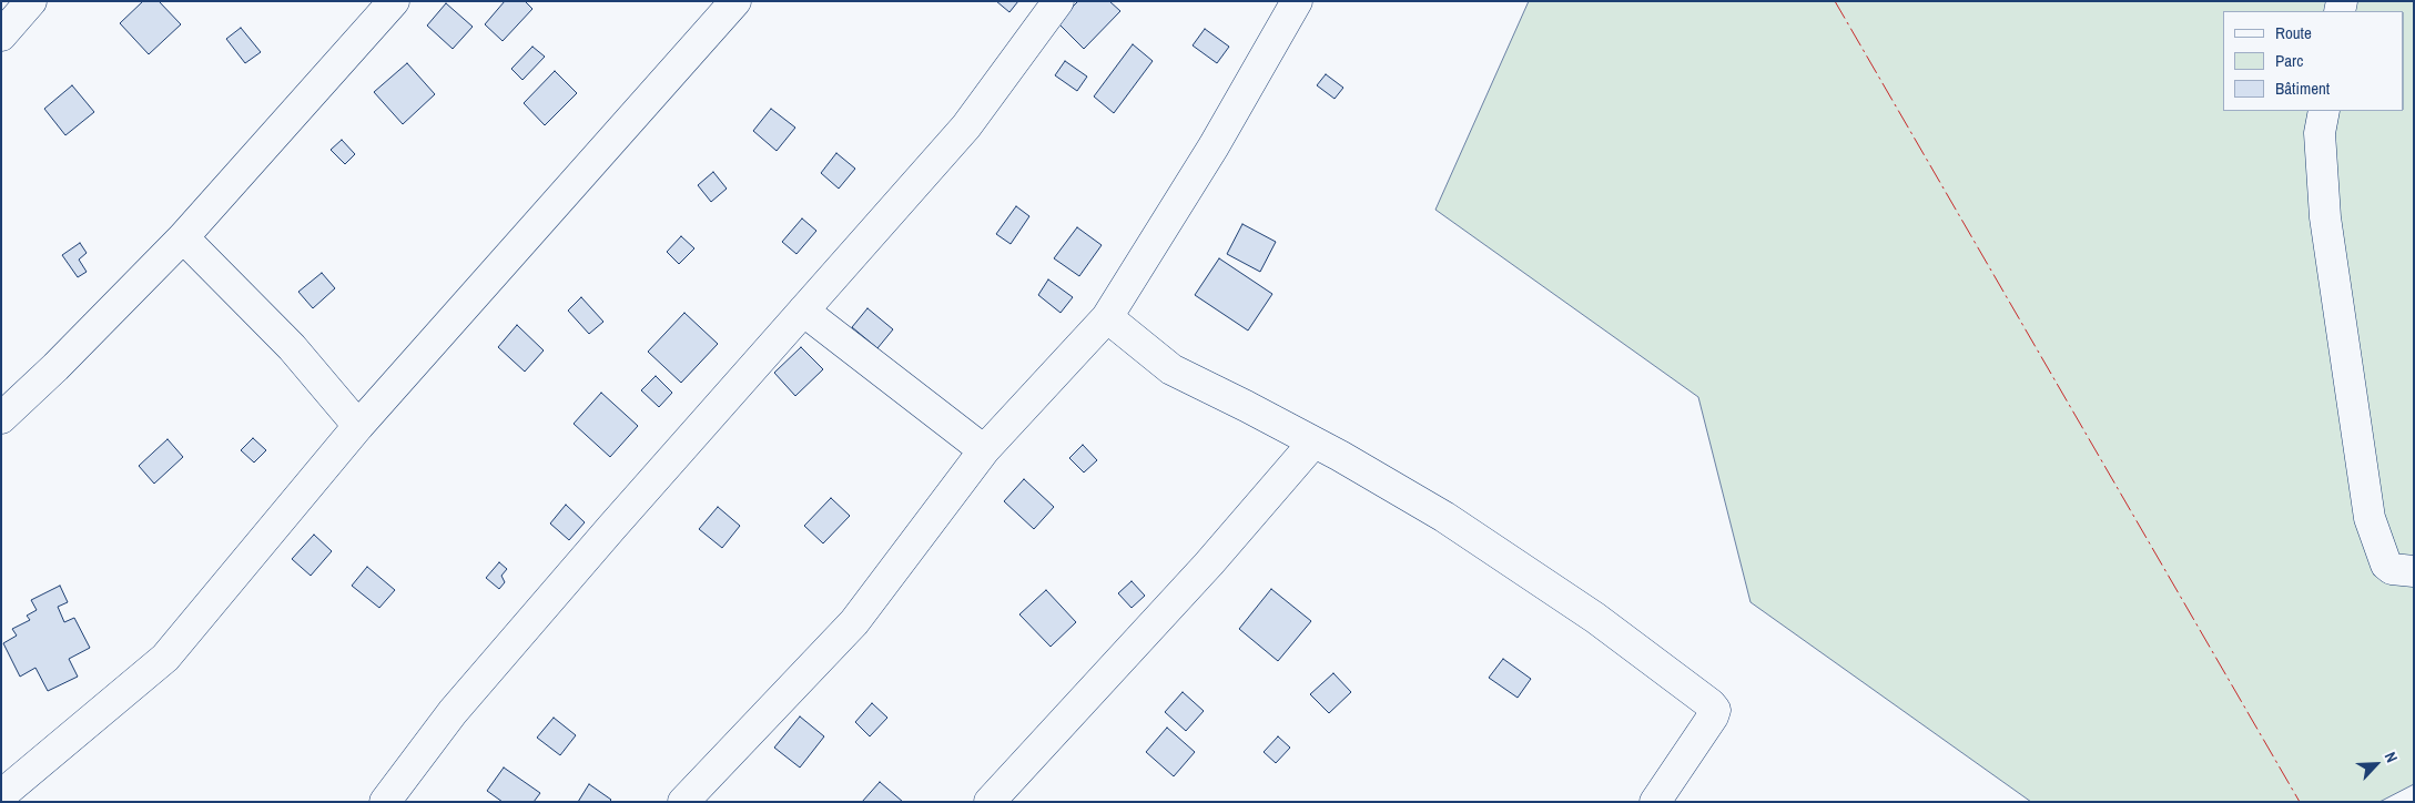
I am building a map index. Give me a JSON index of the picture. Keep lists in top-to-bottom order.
{
  "legend": ["Route", "Parc", "Bâtiment"],
  "north": "top right"
}
